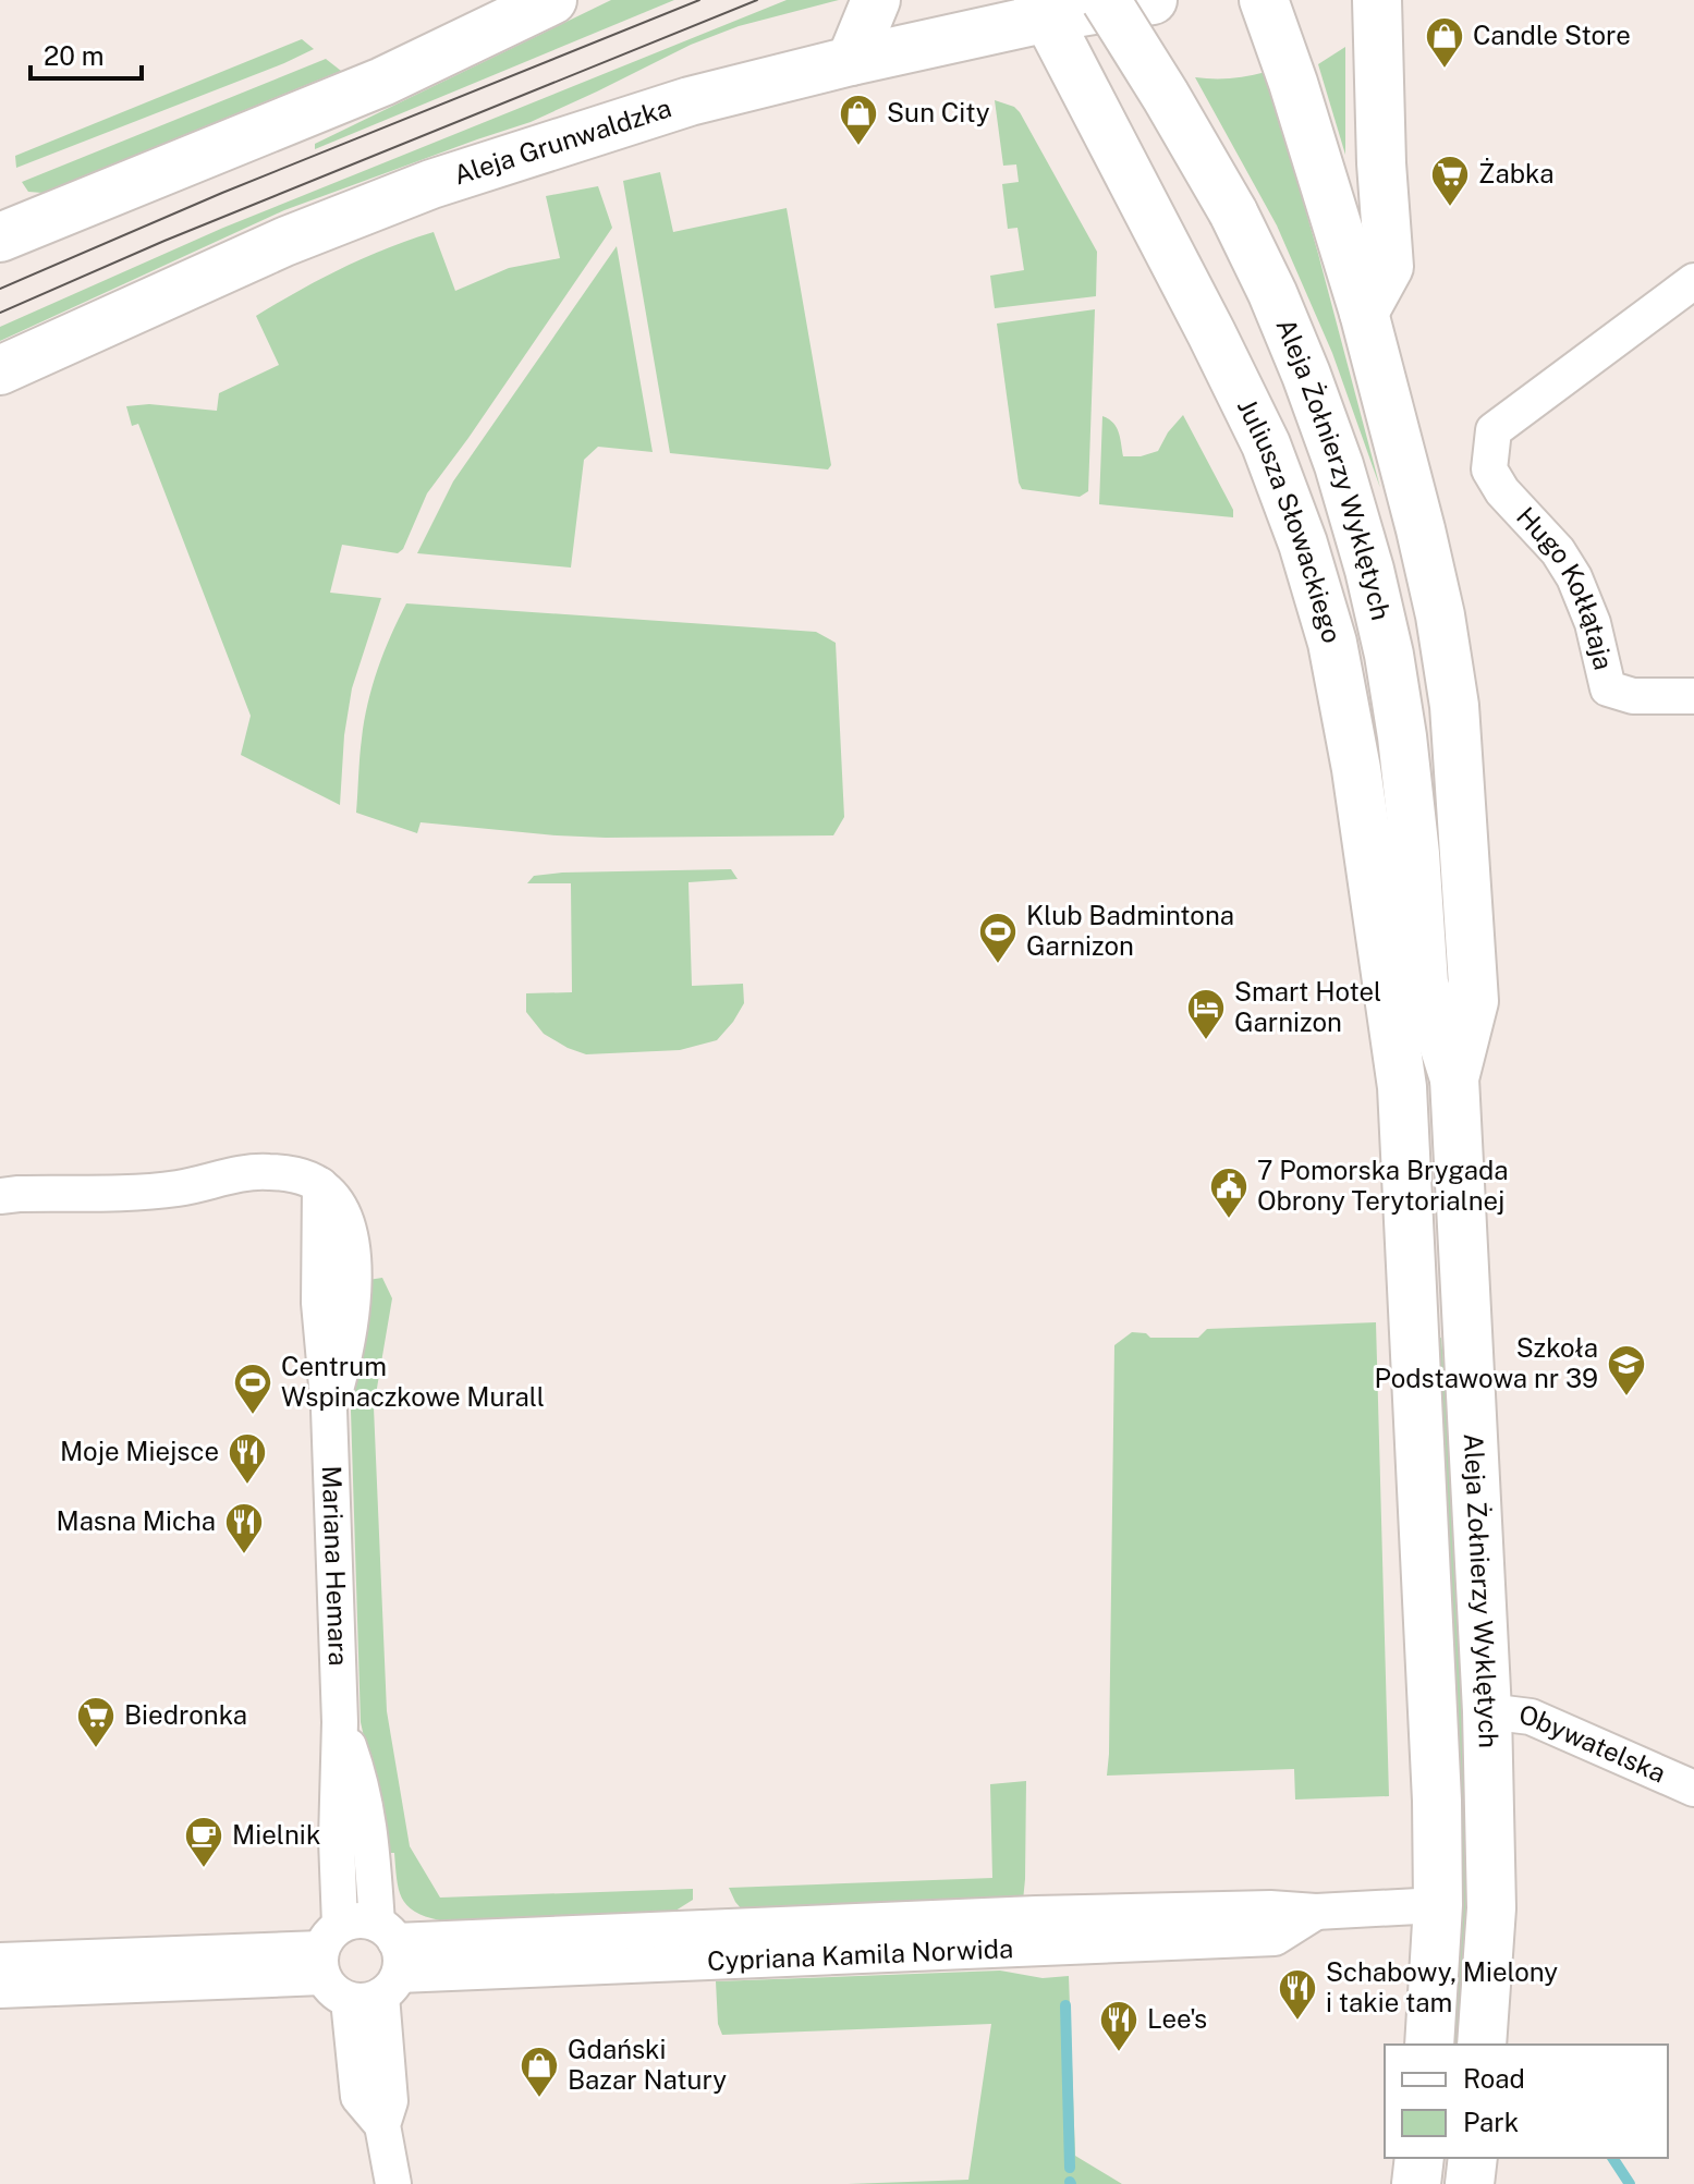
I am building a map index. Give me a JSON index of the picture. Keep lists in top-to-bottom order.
{
  "streets": {
    "main road": ["Aleja Grunwaldzka", "Aleja Żołnierzy Wyklętych", "Juliusza Słowackiego"],
    "street": [
      "Hugo Kołłątaja",
      "Mariana Hemara",
      "Obywatelska",
      "Cypriana Kamila Norwida"
    ]
  },
  "crossings": [
    ["Aleja Grunwaldzka", "Juliusza Słowackiego"],
    ["Aleja Żołnierzy Wyklętych", "Juliusza Słowackiego"],
    ["Aleja Żołnierzy Wyklętych", "Obywatelska"],
    ["Aleja Żołnierzy Wyklętych", "Cypriana Kamila Norwida"],
    ["Mariana Hemara", "Cypriana Kamila Norwida"]
  ],
  "places": {
    "shop": ["Candle Store", "Sun City", "Gdański Bazar Natury"],
    "supermarket": ["Żabka", "Biedronka"],
    "sports": ["Klub Badmintona Garnizon", "Centrum Wspinaczkowe Murall"],
    "hotel": ["Smart Hotel Garnizon"],
    "public building": ["7 Pomorska Brygada Obrony Terytorialnej"],
    "school or university": ["Szkoła Podstawowa nr 39"],
    "restaurant": [
      "Moje Miejsce",
      "Masna Micha",
      "Schabowy, Mielony i takie tam",
      "Lee's"
    ],
    "cafe": ["Mielnik"]
  },
  "legend": ["Road", "Park"],
  "scale_bar": "20 m"
}
